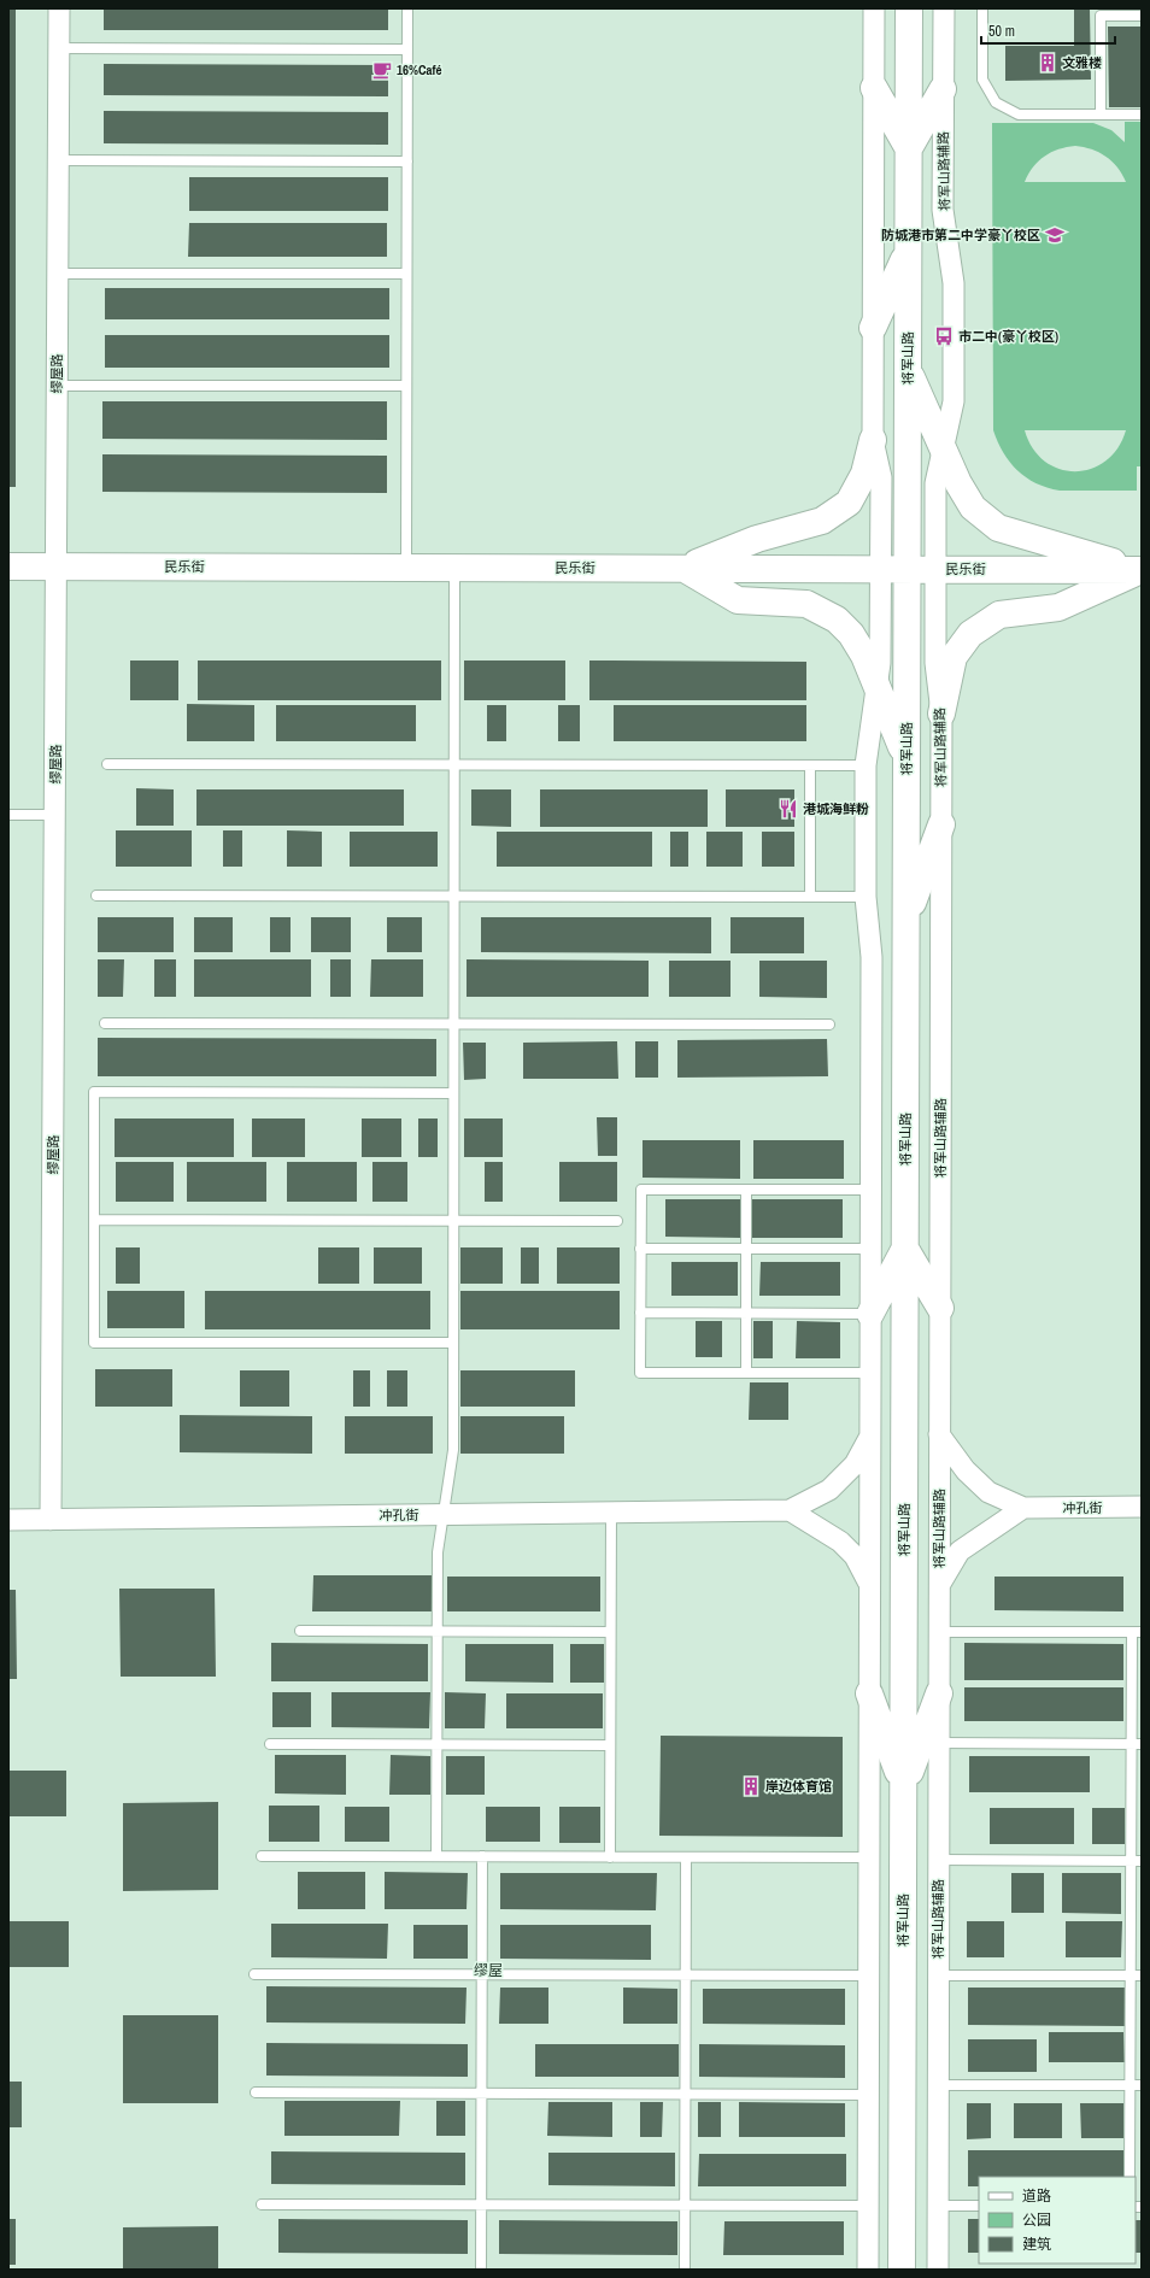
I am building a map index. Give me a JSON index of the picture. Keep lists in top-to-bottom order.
{
  "streets": {
    "street": [
      "将军山路辅路",
      "将军山路",
      "缪屋路",
      "民乐街",
      "冲孔街"
    ]
  },
  "crossings": [
    ["将军山路辅路", "民乐街"],
    ["将军山路辅路", "冲孔街"],
    ["将军山路", "民乐街"],
    ["缪屋路", "民乐街"],
    ["缪屋路", "冲孔街"]
  ],
  "districts": ["缪屋"],
  "places": {
    "building": ["文雅楼", "岸边体育馆"],
    "cafe": ["16%Café"],
    "school or university": ["防城港市第二中学豪丫校区"],
    "bus stop": ["市二中(豪丫校区)"],
    "restaurant": ["港城海鲜粉"]
  },
  "legend": ["道路", "公园", "建筑"],
  "scale_bar": "50 m"
}
